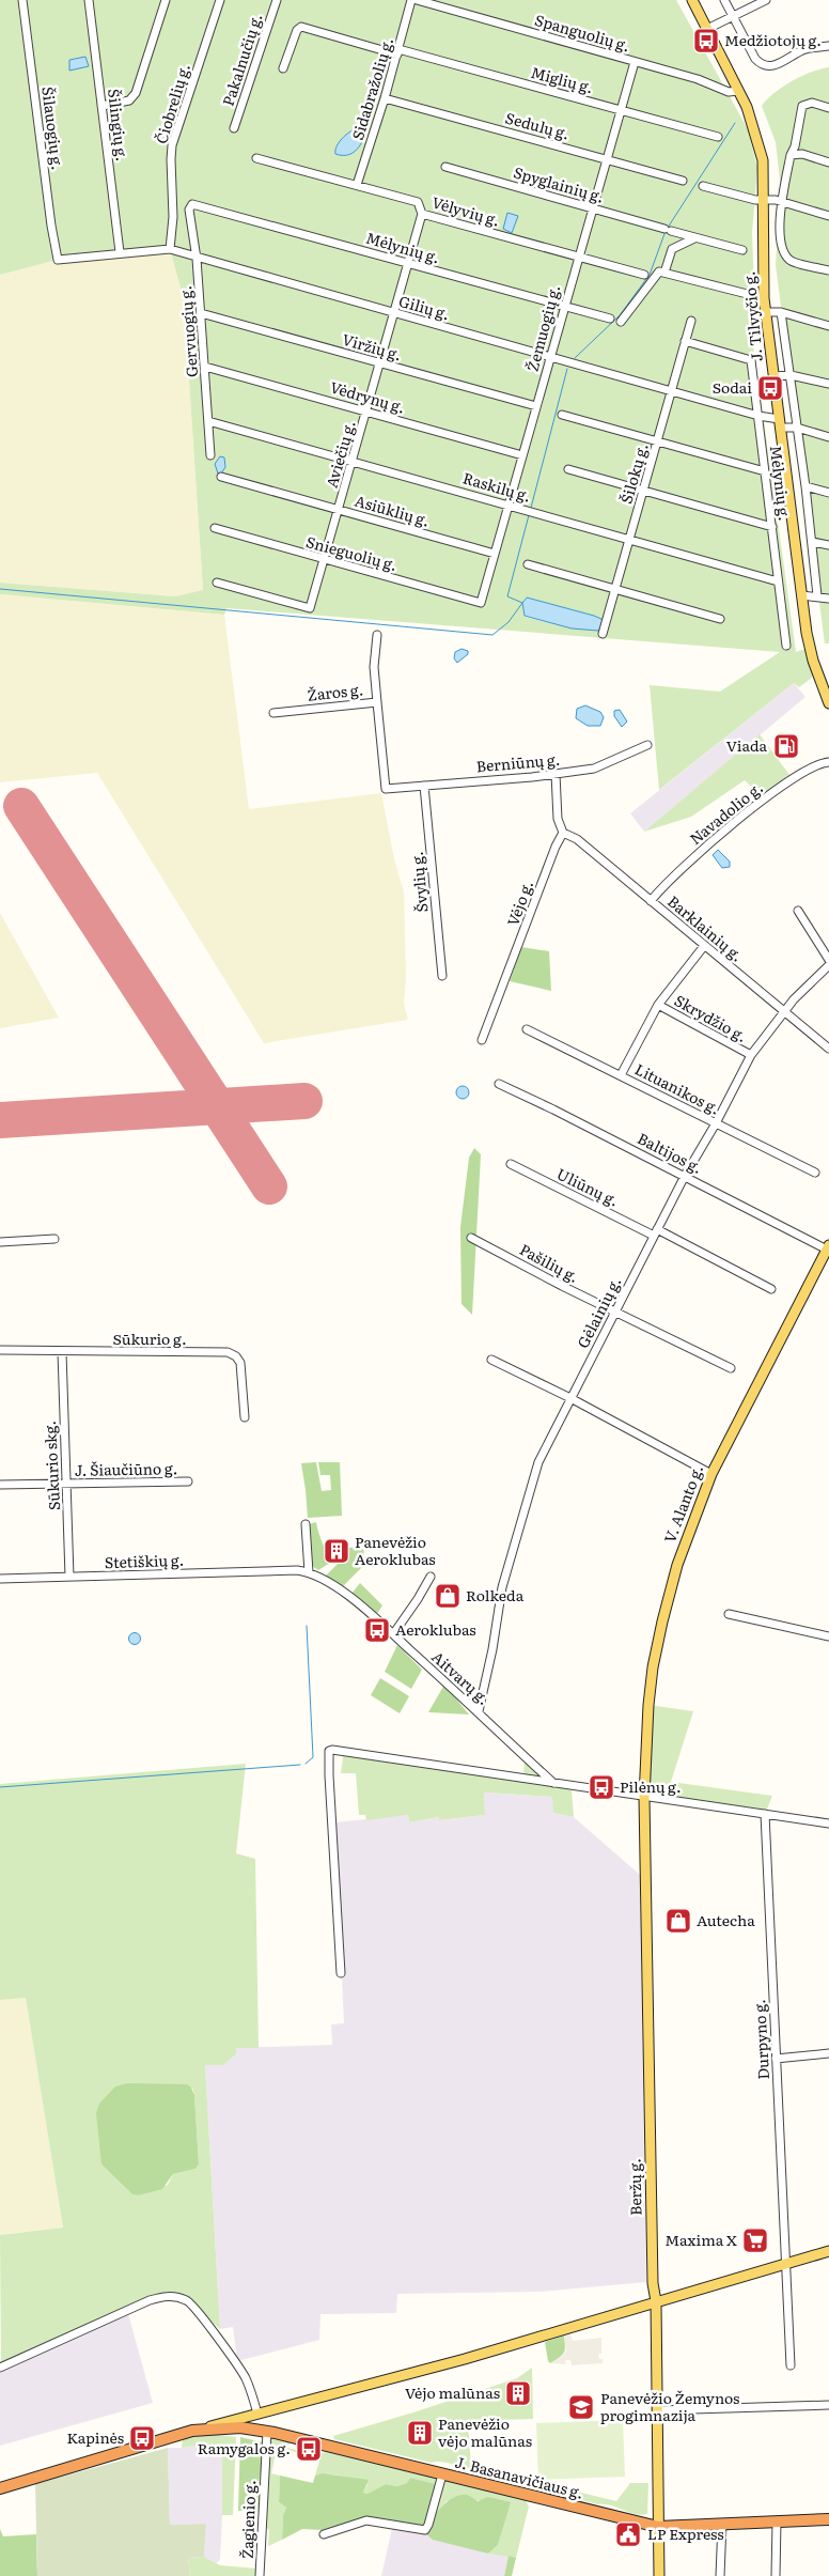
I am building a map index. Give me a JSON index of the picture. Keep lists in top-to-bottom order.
{
  "streets": {
    "highway": ["J. Basanavičiaus g."],
    "main road": ["J. Tilvyčio g.", "V. Alanto g.", "Beržų g."],
    "street": [
      "Spanguolių g.",
      "Pakalnučių g.",
      "Miglių g.",
      "Sidabražolių g.",
      "Čiobrelių g.",
      "Šilingių g.",
      "Sedulų g.",
      "Šilauogių g.",
      "Spyglainių g.",
      "Vėlyvių g.",
      "Mėlynių g.",
      "Gilių g.",
      "Žemuogių g.",
      "Gervuogių g.",
      "Viržių g.",
      "Vėdrynų g.",
      "Aviečių g.",
      "Šilokų g.",
      "Raskilų g.",
      "Asiūklių g.",
      "Snieguolių g.",
      "Žaros g.",
      "Berniūnų g.",
      "Navadolio g.",
      "Švylių g.",
      "Vėjo g.",
      "Barklainių g.",
      "Skrydžio g.",
      "Lituanikos g.",
      "Baltijos g.",
      "Uliūnų g.",
      "Pašilių g.",
      "Gėlainių g.",
      "Sūkurio g.",
      "Sūkurio skg.",
      "J. Šiaučiūno g.",
      "Stetiškių g.",
      "Aitvarų g.",
      "Durpyno g.",
      "Žagienio g."
    ]
  },
  "crossings": [
    ["Spanguolių g.", "J. Tilvyčio g."],
    ["Spanguolių g.", "Žemuogių g."],
    ["Miglių g.", "Sidabražolių g."],
    ["Miglių g.", "Žemuogių g."],
    ["Sidabražolių g.", "Sedulų g."],
    ["Sidabražolių g.", "Vėlyvių g."],
    ["Čiobrelių g.", "Gilių g."],
    ["Šilingių g.", "Gilių g."],
    ["Sedulų g.", "Žemuogių g."],
    ["Šilauogių g.", "Gilių g."],
    ["Spyglainių g.", "Žemuogių g."],
    ["Vėlyvių g.", "Žemuogių g."],
    ["Vėlyvių g.", "Aviečių g."],
    ["Mėlynių g.", "Gilių g."],
    ["Mėlynių g.", "Žemuogių g."],
    ["Mėlynių g.", "Gervuogių g."],
    ["Mėlynių g.", "Aviečių g."],
    ["Mėlynių g.", "Šilokų g."],
    ["Mėlynių g.", "Raskilų g."],
    ["Gilių g.", "J. Tilvyčio g."],
    ["Gilių g.", "Žemuogių g."],
    ["Gilių g.", "Gervuogių g."],
    ["Gilių g.", "Aviečių g."],
    ["Gilių g.", "Šilokų g."],
    ["Žemuogių g.", "Viržių g."],
    ["Žemuogių g.", "Vėdrynų g."],
    ["Žemuogių g.", "Raskilų g."],
    ["Žemuogių g.", "Asiūklių g."],
    ["Žemuogių g.", "Snieguolių g."],
    ["Gervuogių g.", "Viržių g."],
    ["Gervuogių g.", "Vėdrynų g."],
    ["Gervuogių g.", "Raskilų g."],
    ["Viržių g.", "Aviečių g."],
    ["Vėdrynų g.", "Aviečių g."],
    ["Aviečių g.", "Raskilų g."],
    ["Aviečių g.", "Asiūklių g."],
    ["Aviečių g.", "Snieguolių g."],
    ["Šilokų g.", "Raskilų g."],
    ["Žaros g.", "Berniūnų g."],
    ["Berniūnų g.", "Švylių g."],
    ["Navadolio g.", "Barklainių g."],
    ["Vėjo g.", "Barklainių g."],
    ["Barklainių g.", "Gėlainių g."],
    ["Skrydžio g.", "Gėlainių g."],
    ["Lituanikos g.", "Gėlainių g."],
    ["Baltijos g.", "Gėlainių g."],
    ["Baltijos g.", "V. Alanto g."],
    ["Uliūnų g.", "Gėlainių g."],
    ["Pašilių g.", "Gėlainių g."],
    ["Gėlainių g.", "Aitvarų g."],
    ["Sūkurio g.", "Sūkurio skg."],
    ["Sūkurio skg.", "J. Šiaučiūno g."],
    ["Sūkurio skg.", "Stetiškių g."],
    ["V. Alanto g.", "Beržų g."],
    ["Stetiškių g.", "Aitvarų g."],
    ["Beržų g.", "J. Basanavičiaus g."],
    ["J. Basanavičiaus g.", "Žagienio g."]
  ],
  "places": {
    "bus stop": [
      "Medžiotojų g.",
      "Sodai",
      "Aeroklubas",
      "Pilėnų g.",
      "Kapinės",
      "Ramygalos g."
    ],
    "fuel station": ["Viada"],
    "building": ["Panevėžio Aeroklubas", "Vėjo malūnas", "Panevėžio vėjo malūnas"],
    "shop": ["Rolkeda", "Autecha"],
    "supermarket": ["Maxima X"],
    "school or university": ["Panevėžio Žemynos progimnazija"],
    "public building": ["LP Express"]
  }
}
